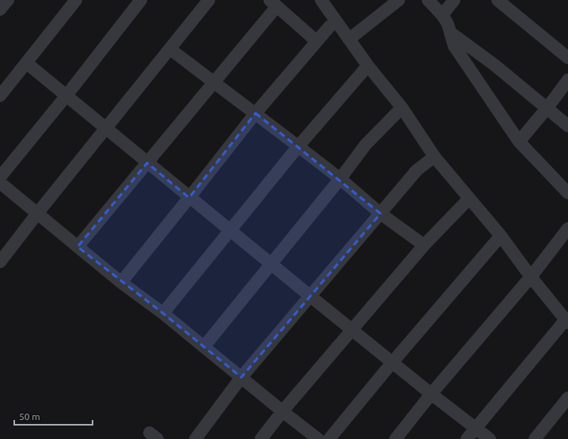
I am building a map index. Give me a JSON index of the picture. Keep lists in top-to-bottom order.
{
  "scale_bar": "50 m"
}
